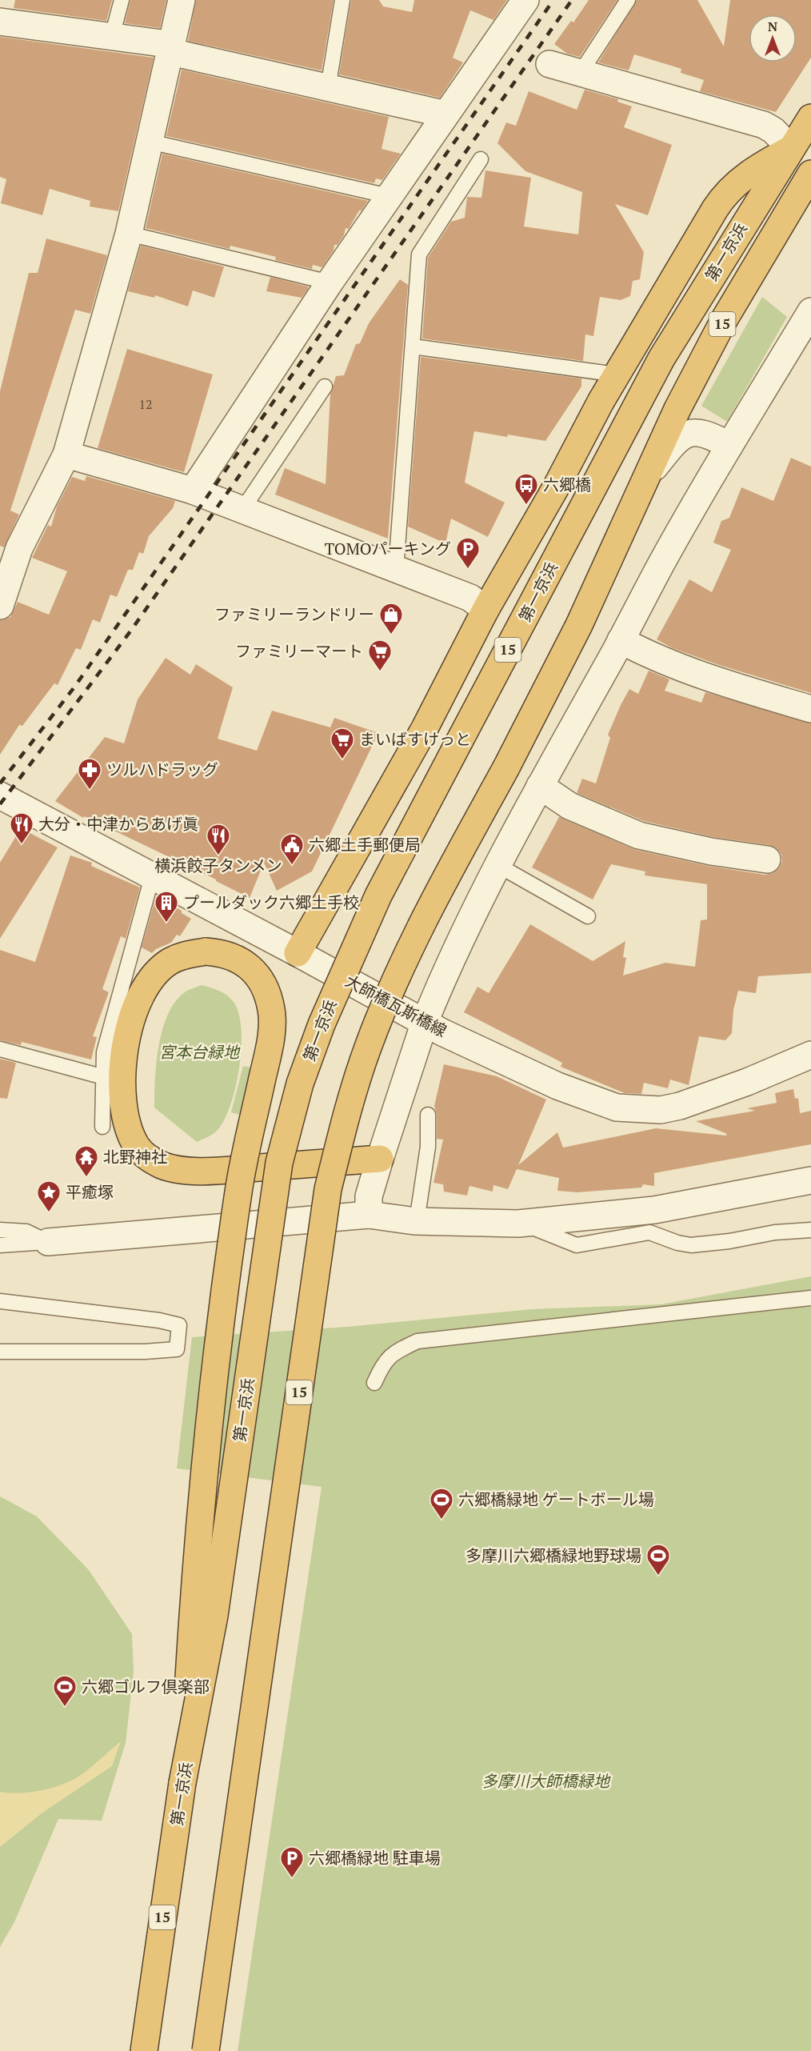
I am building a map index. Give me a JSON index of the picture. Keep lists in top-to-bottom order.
{
  "streets": {
    "highway": ["第一京浜", "15"],
    "street": ["大師橋瓦斯橋線"]
  },
  "parks": ["宮本台緑地", "多摩川大師橋緑地"],
  "places": {
    "bus stop": ["六郷橋"],
    "parking": ["TOMOパーキング", "六郷橋緑地 駐車場"],
    "shop": ["ファミリーランドリー"],
    "supermarket": ["ファミリーマート", "まいばすけっと"],
    "pharmacy": ["ツルハドラッグ"],
    "restaurant": ["大分・中津からあげ眞", "横浜餃子タンメン"],
    "public building": ["六郷土手郵便局"],
    "building": ["プールダック六郷土手校"],
    "temple": ["北野神社"],
    "place": ["平癒塚"],
    "sports": ["六郷橋緑地 ゲートボール場", "多摩川六郷橋緑地野球場", "六郷ゴルフ倶楽部"]
  },
  "house_numbers": ["12"],
  "north": "top"
}
